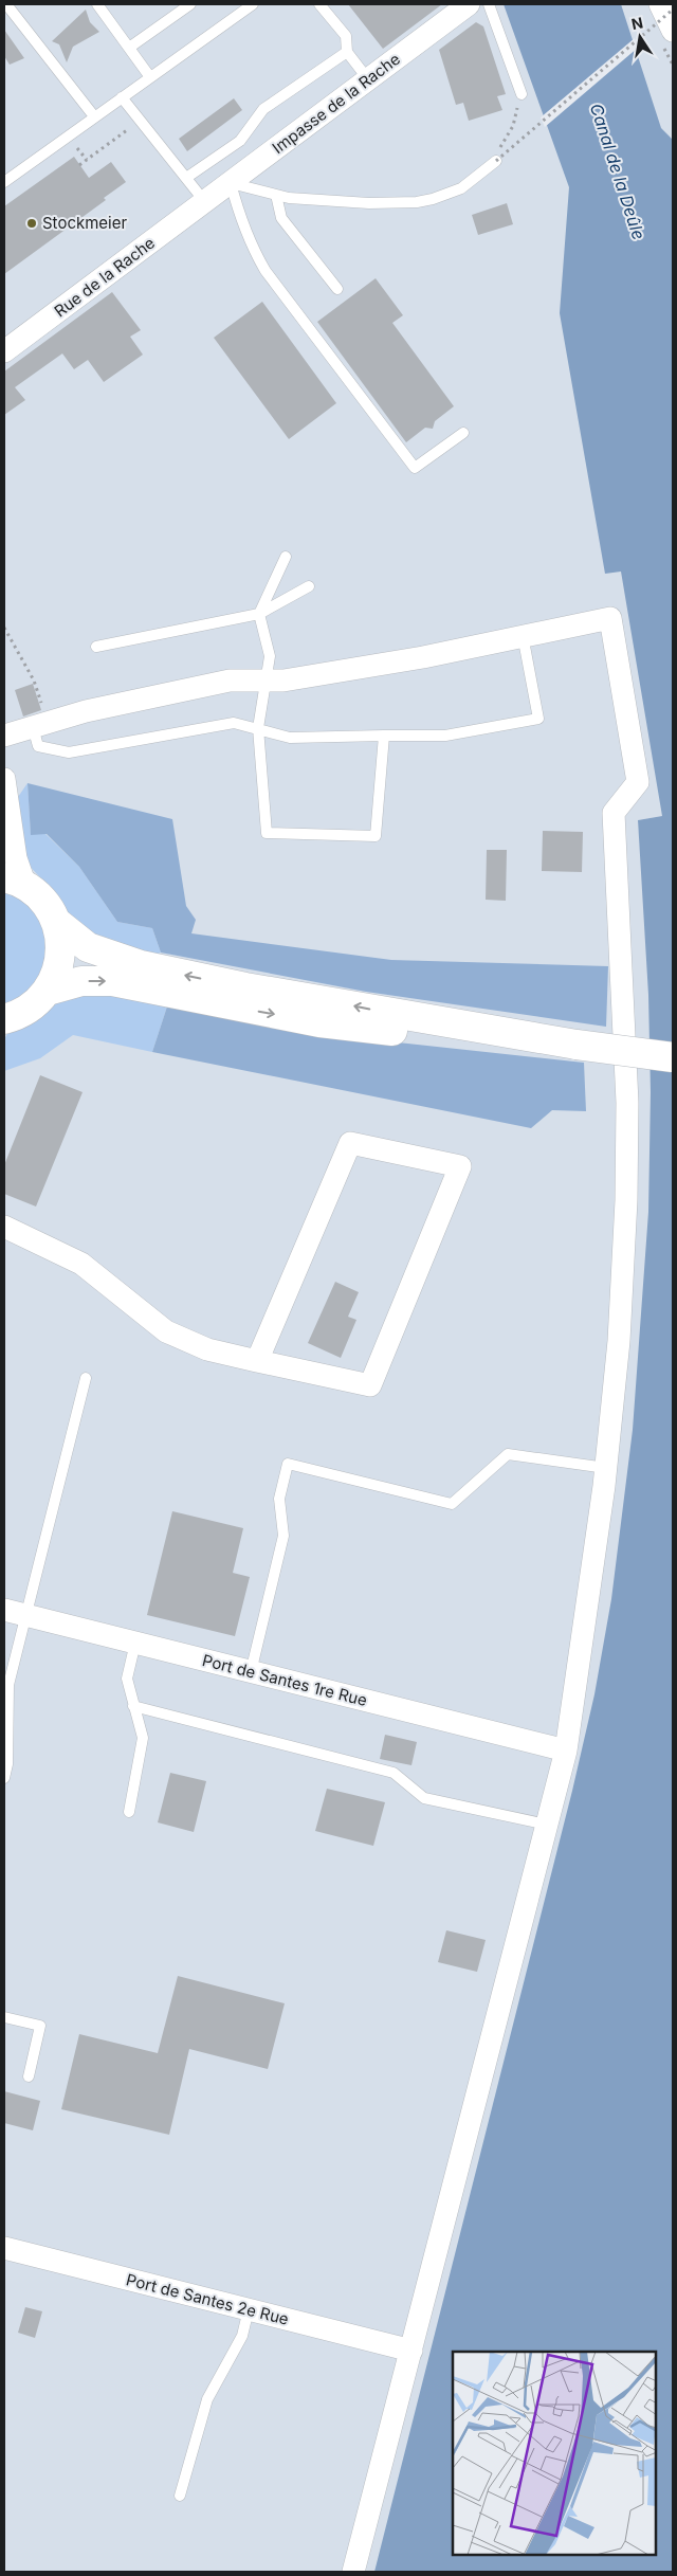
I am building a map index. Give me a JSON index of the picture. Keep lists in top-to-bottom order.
{
  "streets": {
    "street": [
      "Impasse de la Rache",
      "Rue de la Rache",
      "Port de Santes 1re Rue",
      "Port de Santes 2e Rue"
    ]
  },
  "crossings": [
    ["Impasse de la Rache", "Rue de la Rache"]
  ],
  "water": ["Canal de la Deûle"],
  "places": ["Stockmeier"],
  "north": "top"
}
